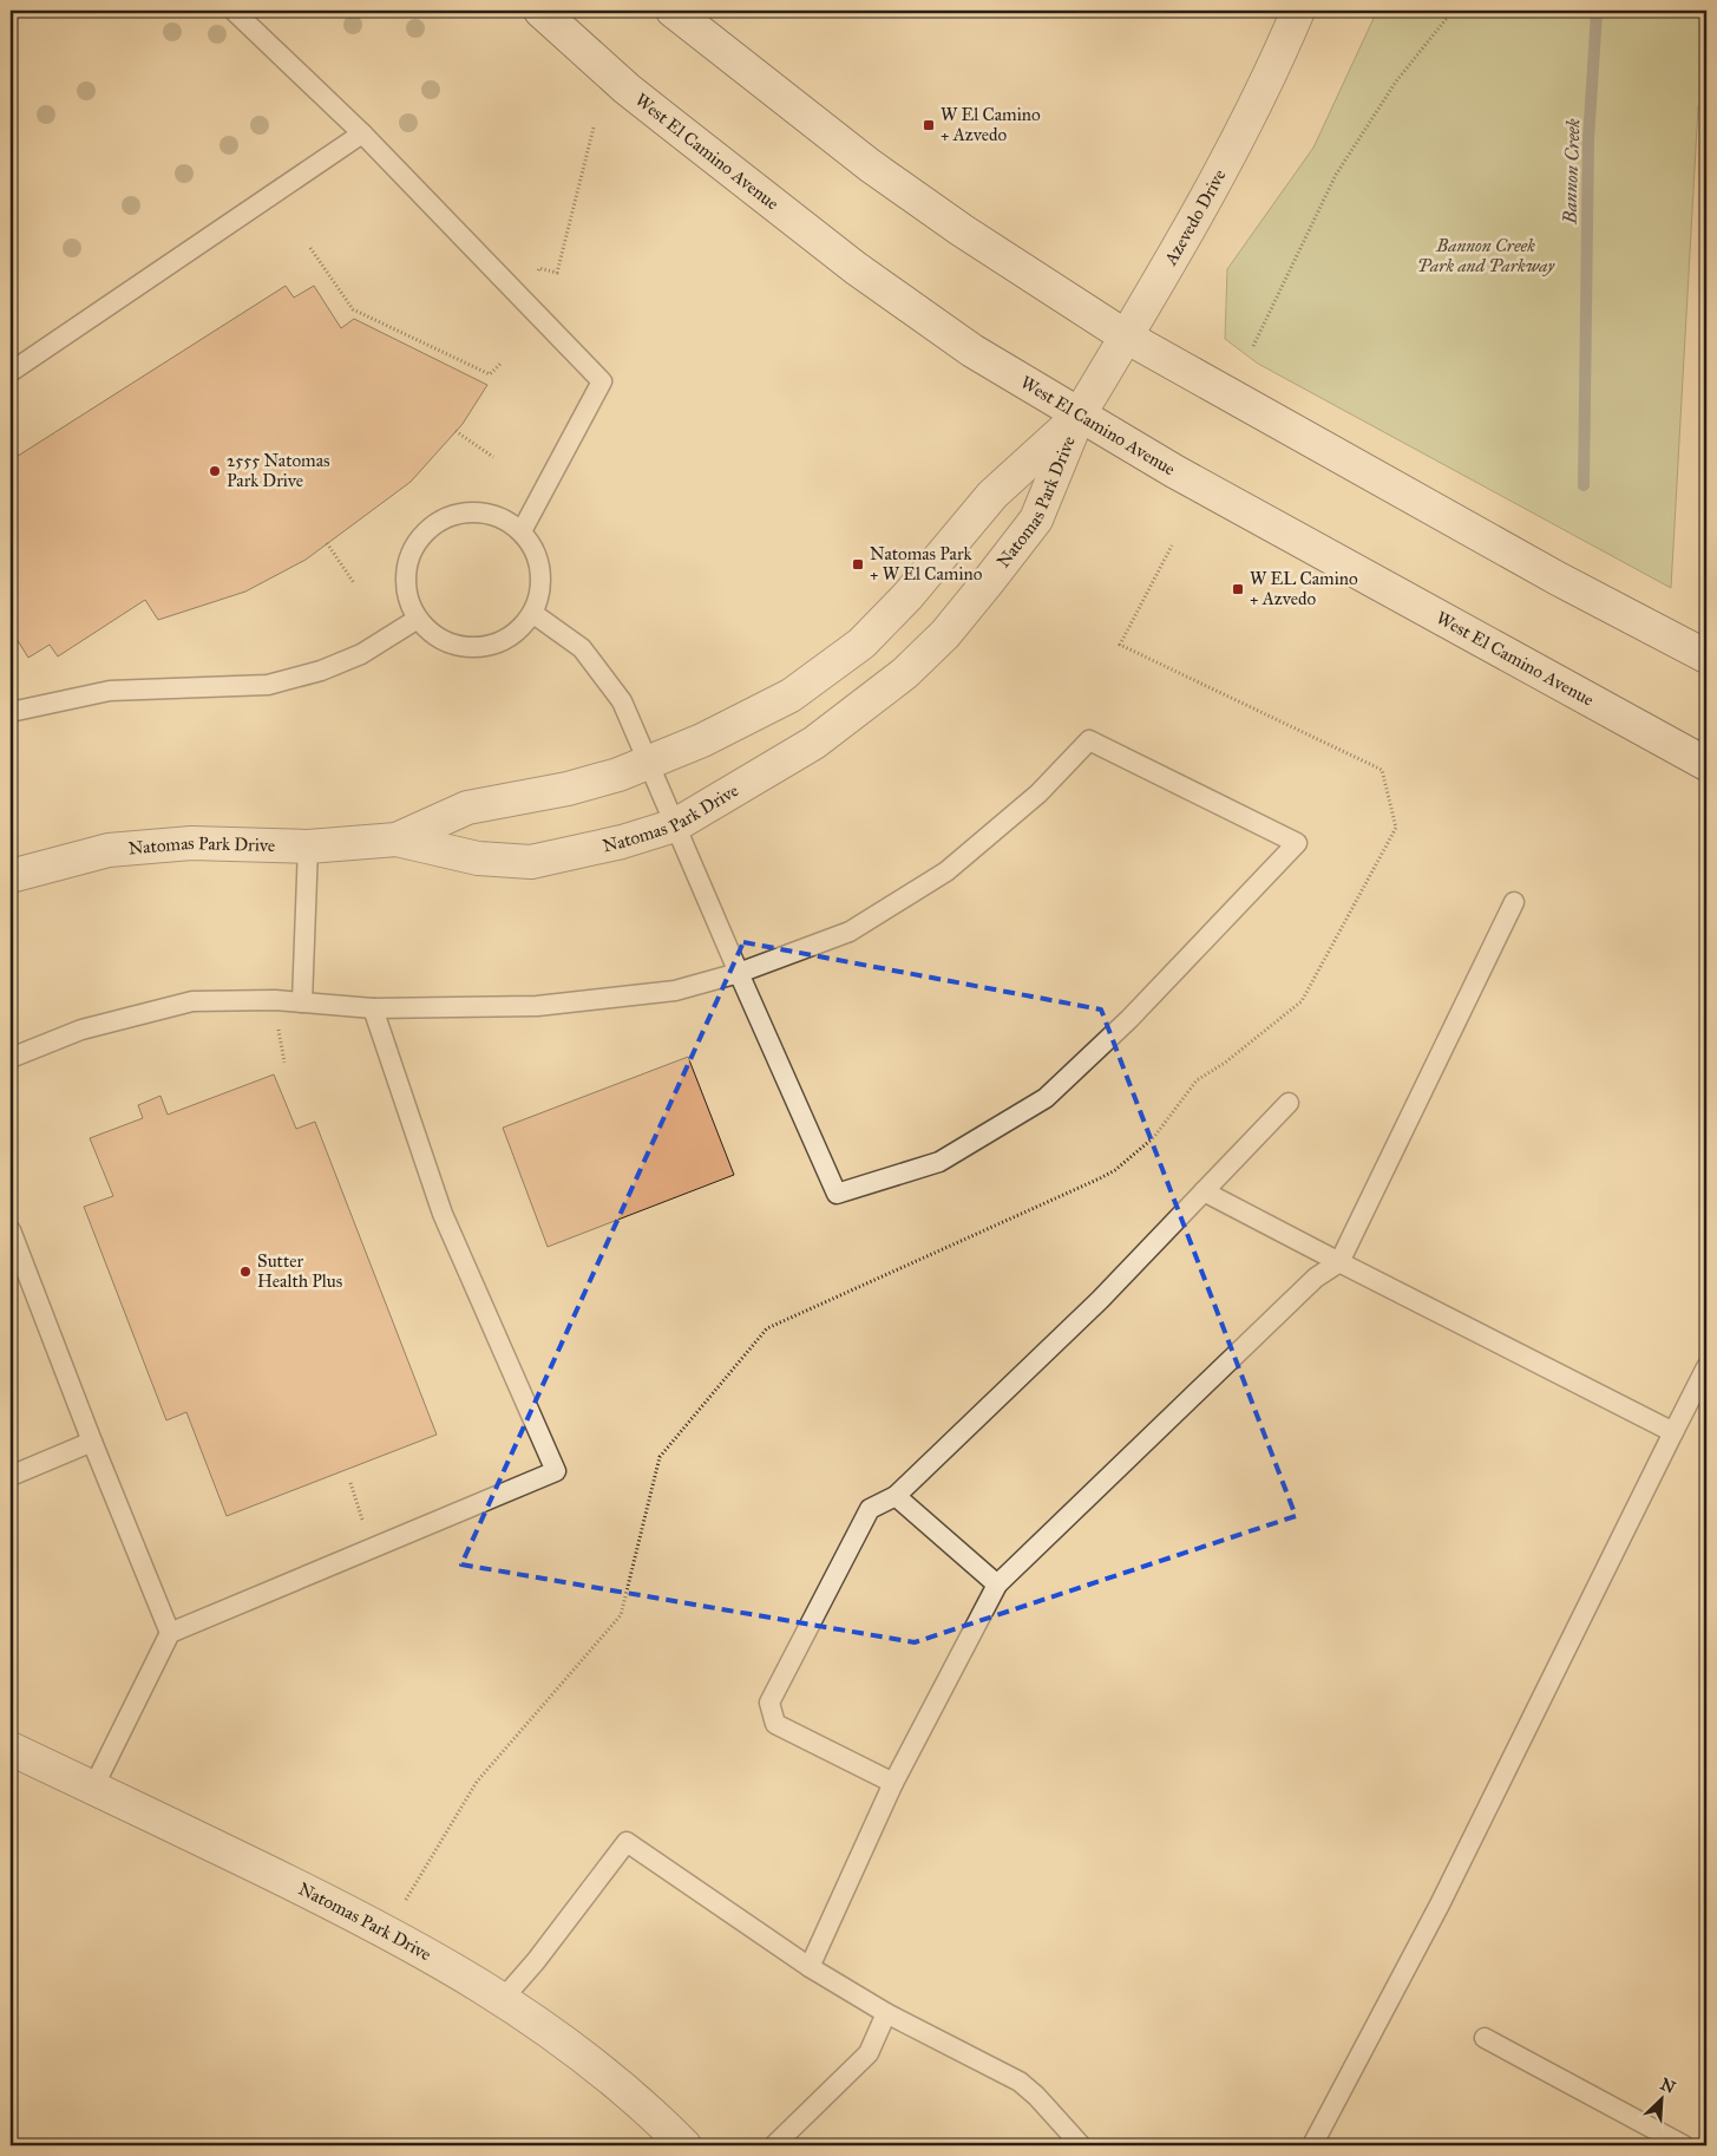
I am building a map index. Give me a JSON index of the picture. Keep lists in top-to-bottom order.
{
  "streets": {
    "street": ["West El Camino Avenue", "Azevedo Drive", "Natomas Park Drive"]
  },
  "crossings": [
    ["West El Camino Avenue", "Azevedo Drive"],
    ["West El Camino Avenue", "Natomas Park Drive"],
    ["Azevedo Drive", "Natomas Park Drive"]
  ],
  "water": ["Bannon Creek"],
  "parks": ["Bannon Creek Park and Parkway"],
  "places": {
    "transit": ["W El Camino + Azvedo", "Natomas Park + W El Camino", "W EL Camino + Azvedo"],
    "other": ["2555 Natomas Park Drive", "Sutter Health Plus"]
  },
  "north": "top right"
}
